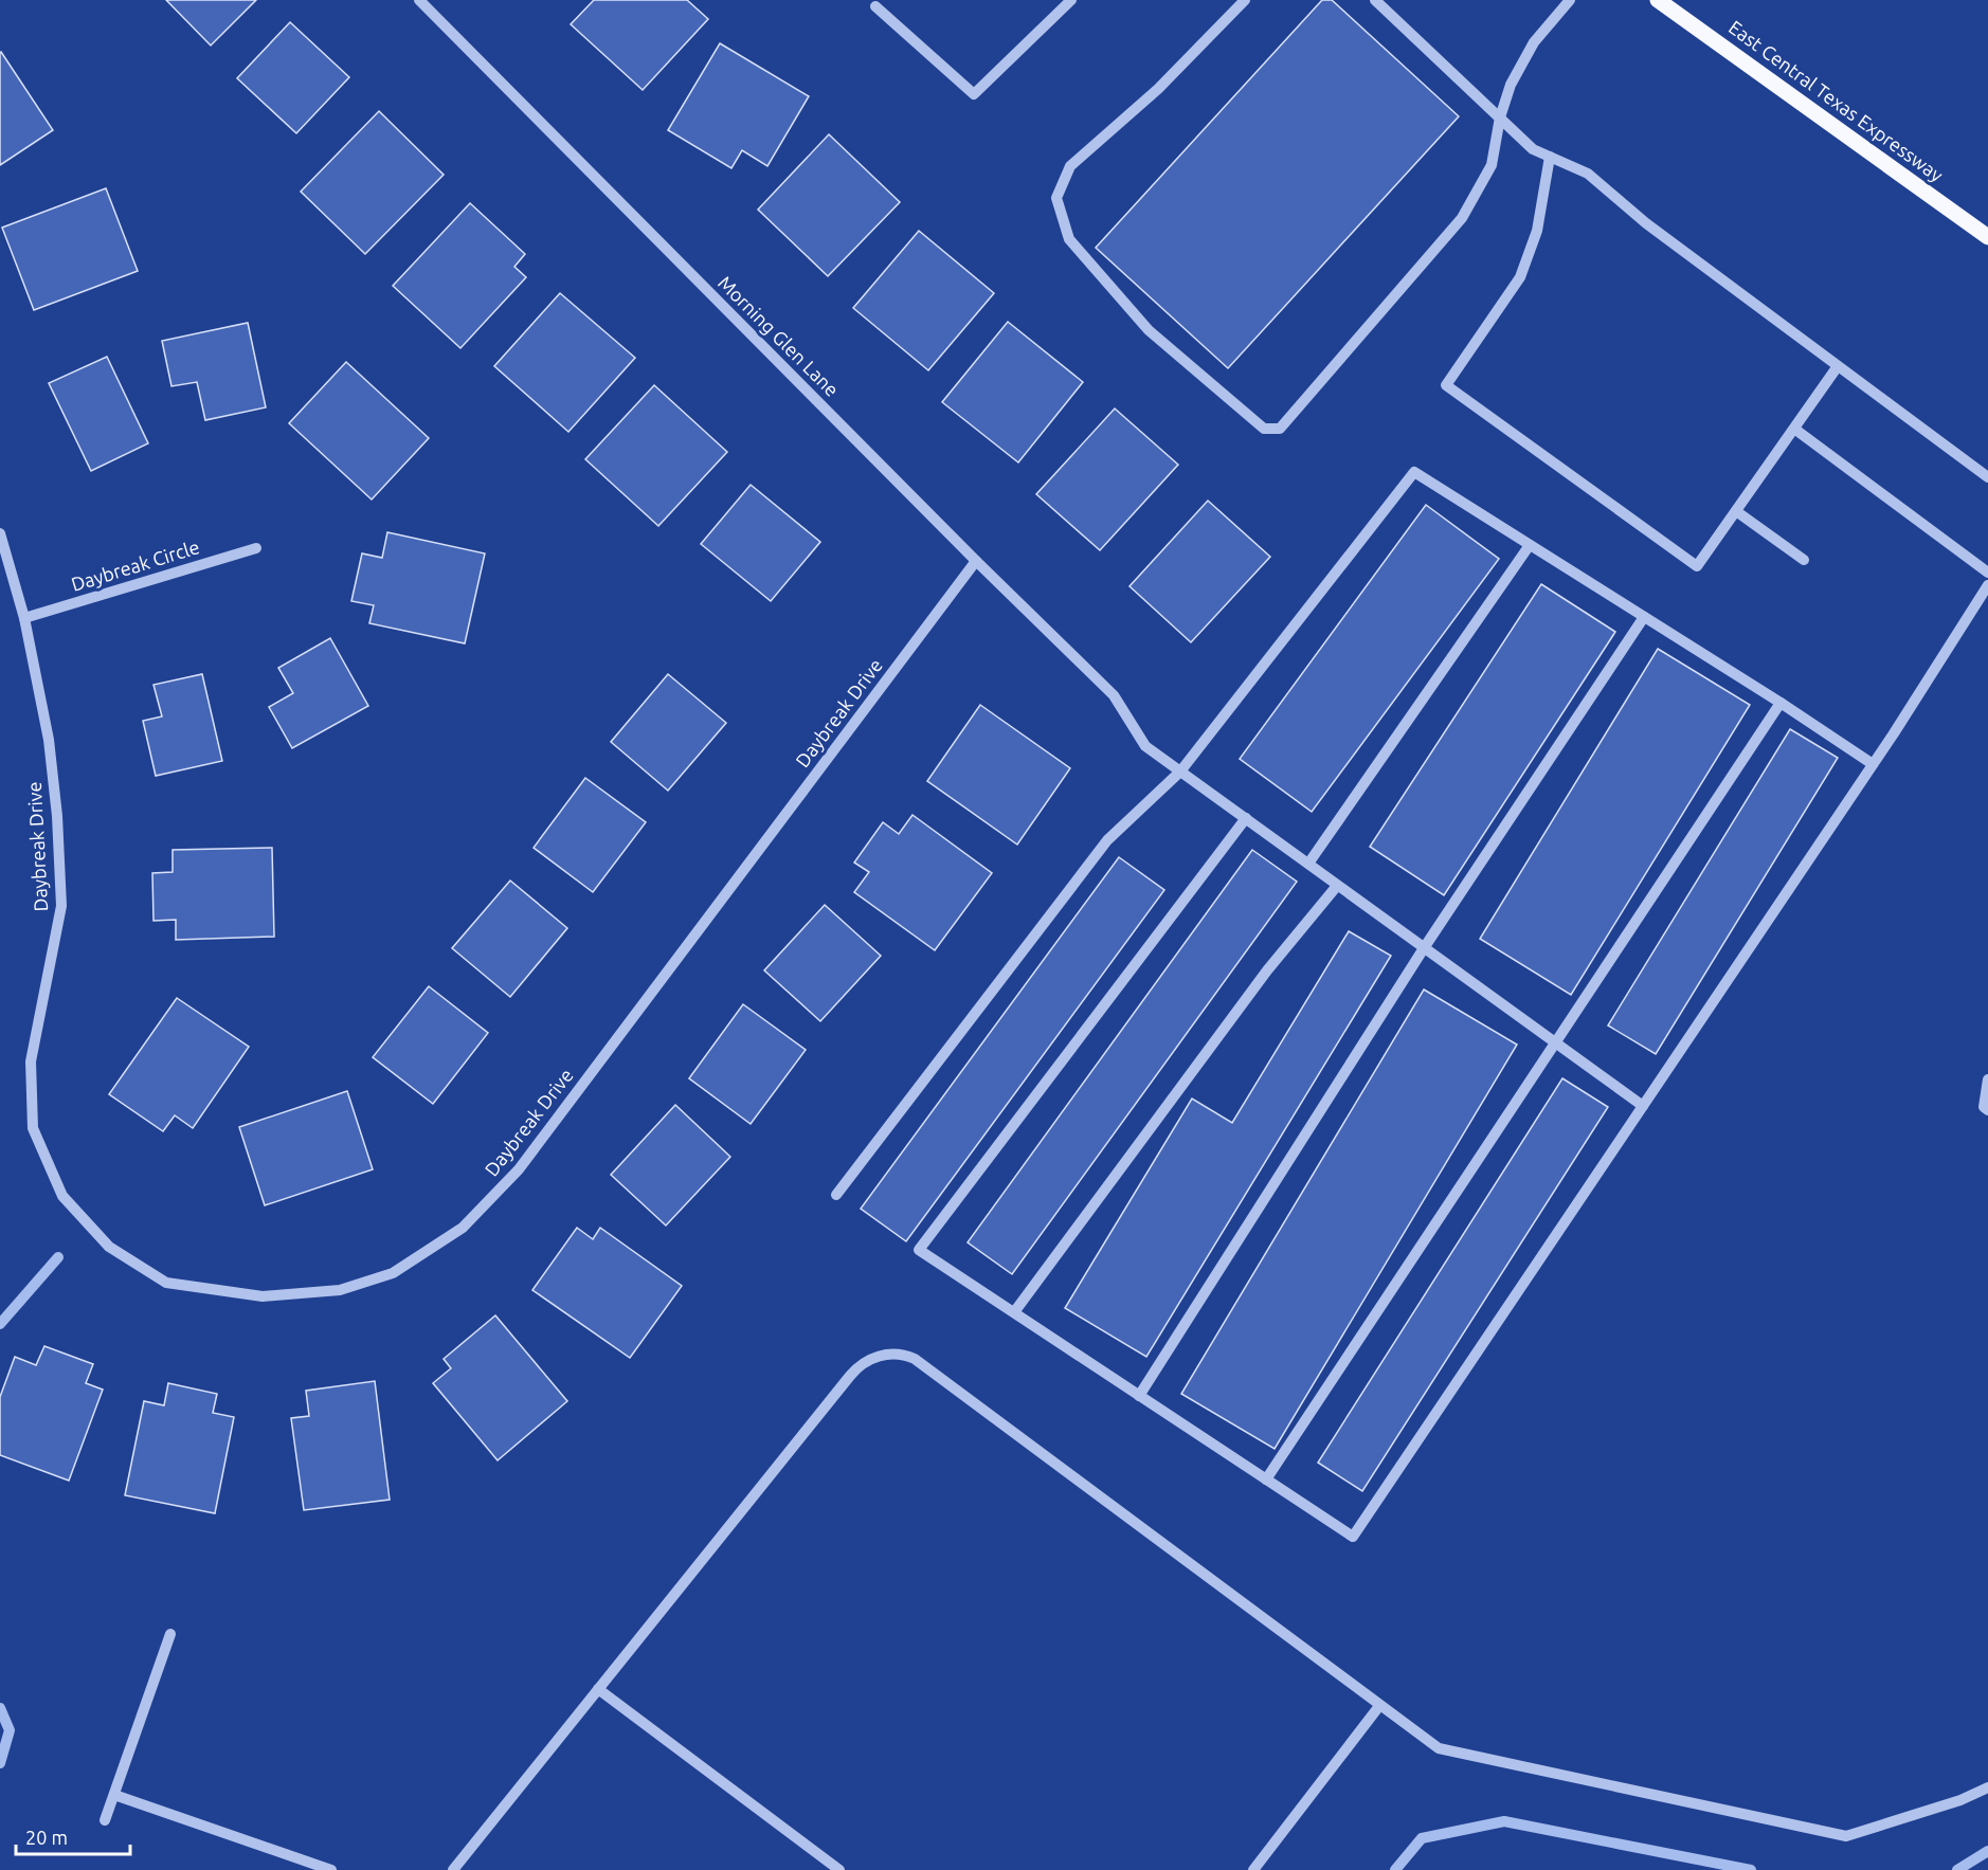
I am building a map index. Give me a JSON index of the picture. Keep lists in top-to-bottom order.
{
  "streets": {
    "main road": ["East Central Texas Expressway"],
    "street": ["Morning Glen Lane", "Daybreak Circle", "Daybreak Drive"]
  },
  "crossings": [
    ["Morning Glen Lane", "Daybreak Drive"],
    ["Daybreak Circle", "Daybreak Drive"]
  ],
  "scale_bar": "20 m"
}
